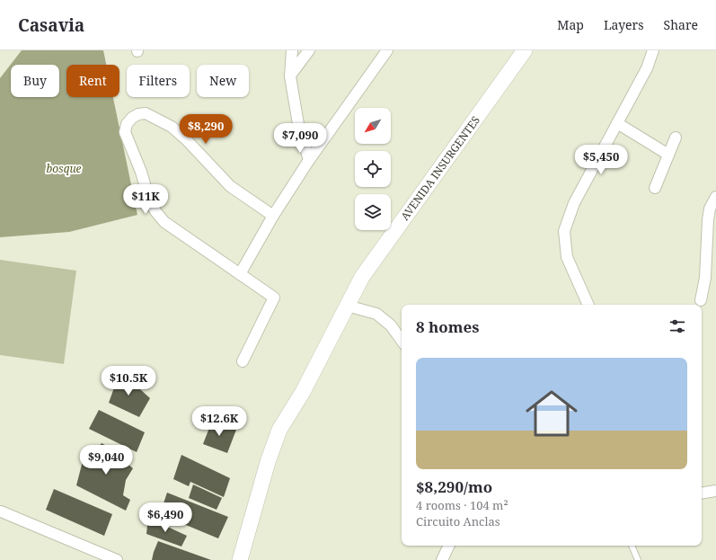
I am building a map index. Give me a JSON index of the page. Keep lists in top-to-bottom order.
{
  "streets": {
    "main road": ["AVENIDA INSURGENTES"]
  },
  "parks": ["bosque"],
  "north": "bottom left",
  "page": {
    "header": "Casavia",
    "nav": ["Map", "Layers", "Share"],
    "chip": [
      "Buy",
      "Rent",
      "Filters",
      "New"
    ],
    "price": [
      "$8,290",
      "$7,090",
      "$5,450",
      "$11K",
      "$10.5K",
      "$12.6K",
      "$9,040",
      "$6,490"
    ],
    "heading": "8 homes",
    "list": [
      {
        "name": "$8,290/mo",
        "note": "4 rooms · 104 m² · Circuito Anclas"
      }
    ]
  }
}
